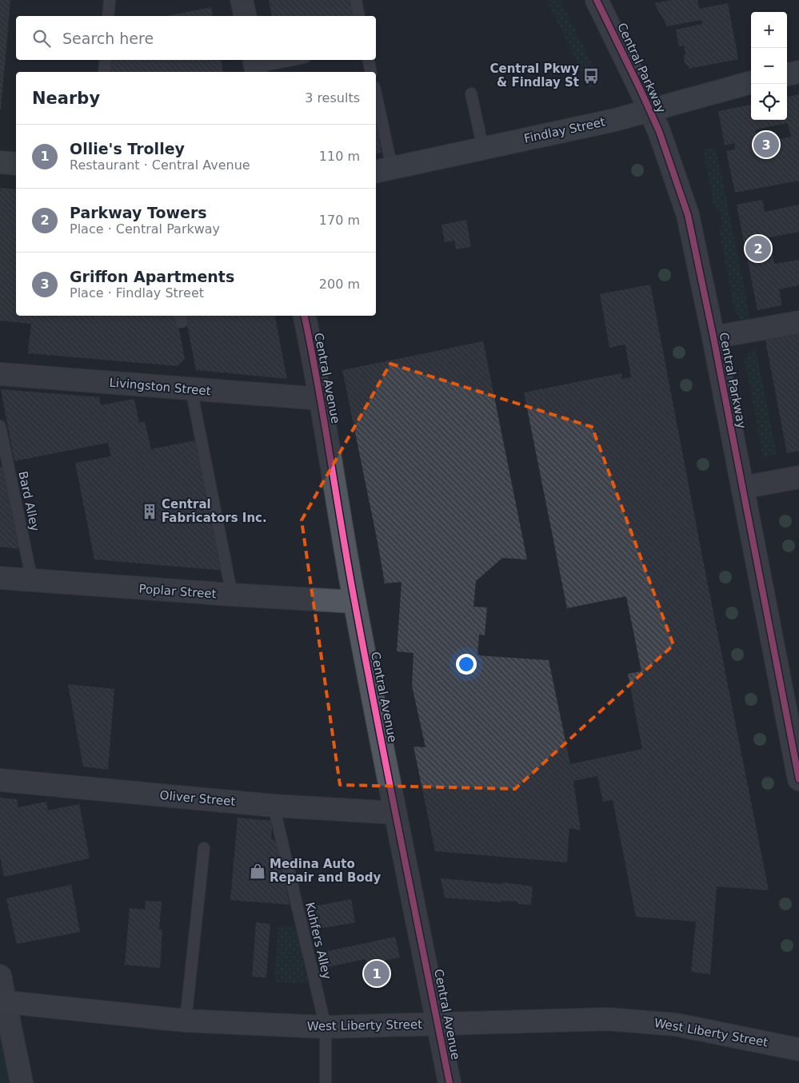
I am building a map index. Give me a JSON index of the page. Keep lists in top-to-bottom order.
{
  "streets": {
    "main road": ["Central Parkway", "West Liberty Street"],
    "street": [
      "Findlay Street",
      "Central Avenue",
      "Livingston Street",
      "Poplar Street",
      "Oliver Street"
    ],
    "lane": ["Bard Alley", "Kuhfers Alley"]
  },
  "crossings": [
    ["Central Parkway", "Findlay Street"],
    ["Central Avenue", "Livingston Street"],
    ["Central Avenue", "Poplar Street"],
    ["Central Avenue", "Oliver Street"],
    ["Central Avenue", "West Liberty Street"],
    ["Bard Alley", "Poplar Street"],
    ["Oliver Street", "Kuhfers Alley"],
    ["Kuhfers Alley", "West Liberty Street"]
  ],
  "places": {
    "bus stop": ["Central Pkwy & Findlay St"],
    "building": ["Central Fabricators Inc."],
    "shop": ["Medina Auto Repair and Body"]
  },
  "page": {
    "map_buttons": ["+", "−"],
    "search": "Search here",
    "heading": ["Nearby", "3 results"],
    "list": [
      {
        "mark": "1",
        "name": "Ollie's Trolley",
        "note": "Restaurant · Central Avenue",
        "value": "110 m"
      },
      {
        "mark": "2",
        "name": "Parkway Towers",
        "note": "Place · Central Parkway",
        "value": "170 m"
      },
      {
        "mark": "3",
        "name": "Griffon Apartments",
        "note": "Place · Findlay Street",
        "value": "200 m"
      }
    ],
    "pins": ["3", "2", "1"]
  }
}
